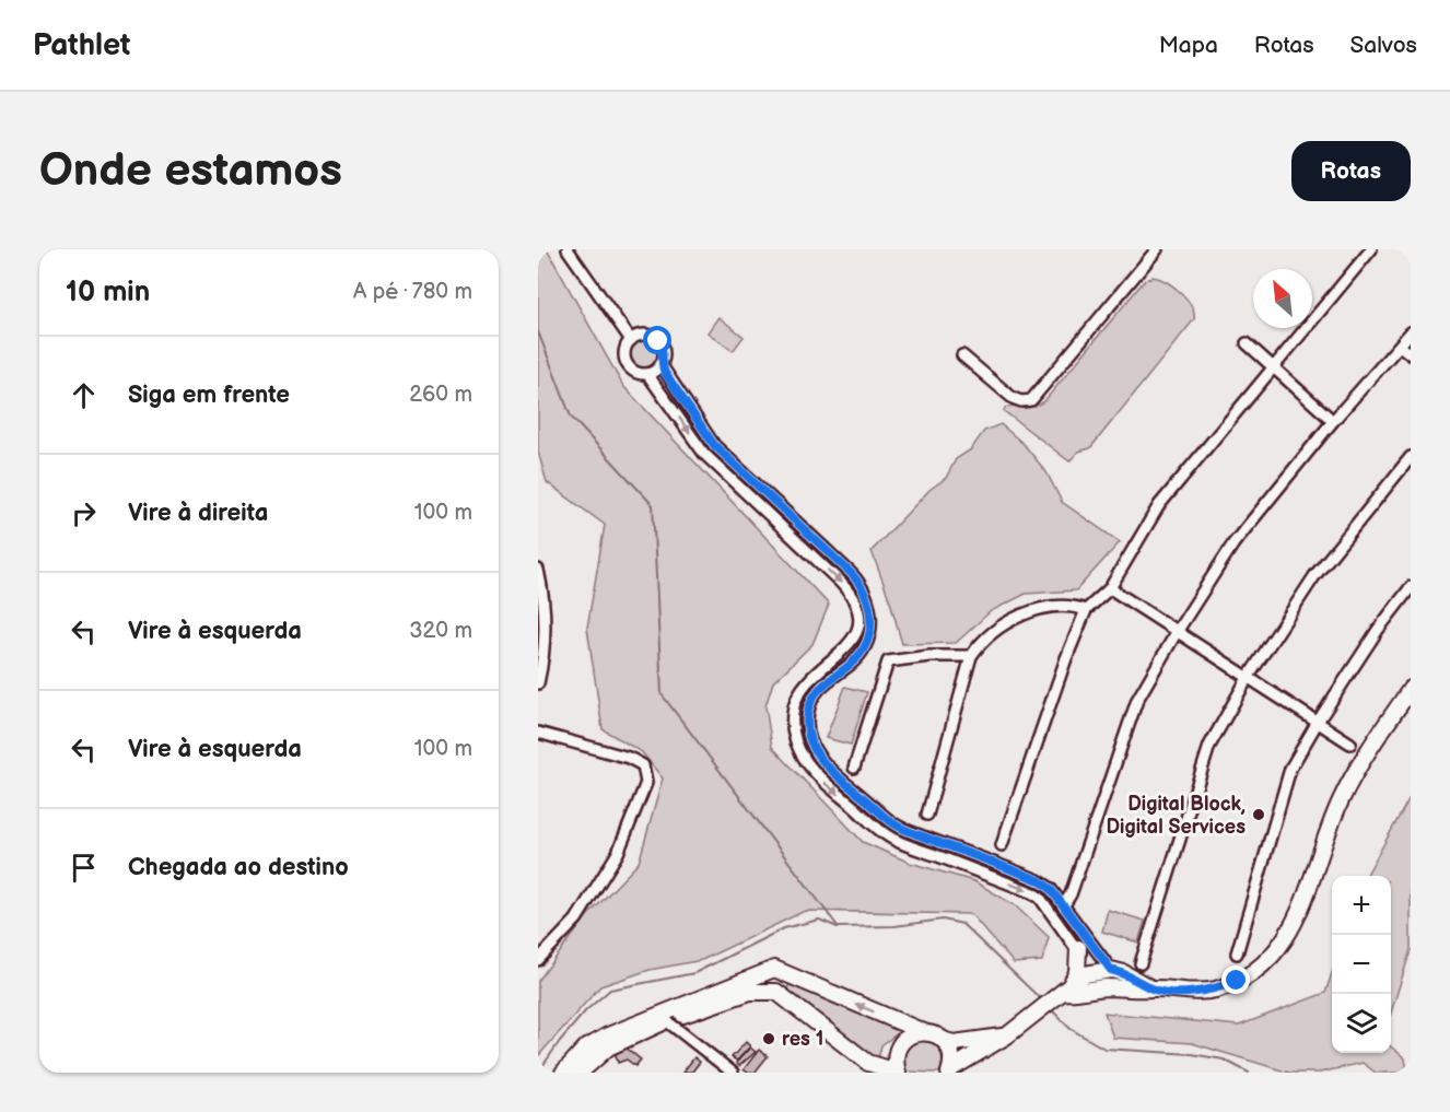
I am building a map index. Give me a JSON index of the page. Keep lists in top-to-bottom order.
{
  "places": ["Digital Block, Digital Services", "res 1"],
  "north": "top left",
  "page": {
    "header": "Pathlet",
    "nav": ["Mapa", "Rotas", "Salvos"],
    "buttons": "Rotas",
    "title": "Onde estamos",
    "heading": ["10 min", "A pé · 780 m"],
    "list": [
      ["Siga em frente", "260 m"],
      ["Vire à direita", "100 m"],
      ["Vire à esquerda", "320 m"],
      ["Vire à esquerda", "100 m"],
      "Chegada ao destino"
    ],
    "map_buttons": ["+", "−"]
  }
}
